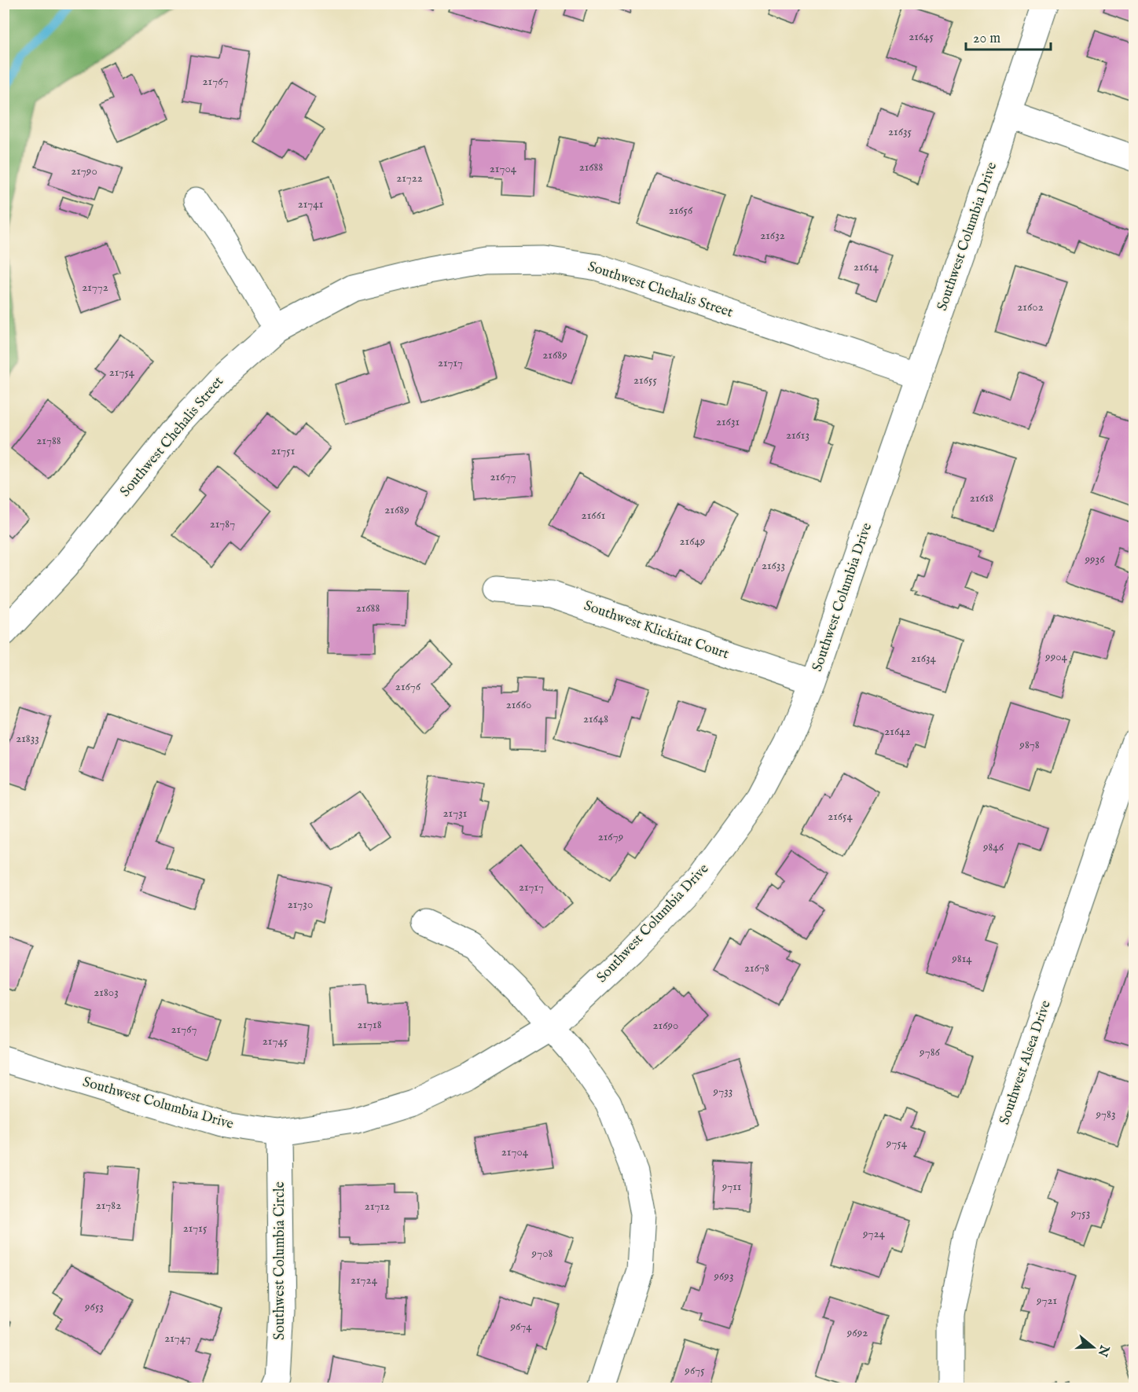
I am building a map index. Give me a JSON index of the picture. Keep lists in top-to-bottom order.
{
  "streets": {
    "street": [
      "Southwest Columbia Drive",
      "Southwest Chehalis Street",
      "Southwest Klickitat Court",
      "Southwest Alsea Drive",
      "Southwest Columbia Circle"
    ]
  },
  "crossings": [
    ["Southwest Columbia Drive", "Southwest Chehalis Street"],
    ["Southwest Columbia Drive", "Southwest Klickitat Court"],
    ["Southwest Columbia Drive", "Southwest Columbia Circle"]
  ],
  "house_numbers": [
    "21645",
    "21767",
    "21635",
    "21688",
    "21704",
    "21790",
    "21722",
    "21741",
    "21656",
    "21632",
    "21614",
    "21772",
    "21602",
    "21689",
    "21717",
    "21754",
    "21655",
    "21631",
    "21613",
    "21788",
    "21751",
    "21677",
    "21618",
    "21689",
    "21661",
    "21787",
    "21649",
    "9936",
    "21633",
    "21688",
    "9904",
    "21634",
    "21676",
    "21660",
    "21648",
    "21642",
    "21833",
    "9878",
    "21731",
    "21654",
    "21679",
    "9846",
    "21717",
    "21730",
    "9814",
    "21678",
    "21803",
    "21718",
    "21690",
    "21767",
    "21745",
    "9786",
    "9733",
    "9783",
    "9754",
    "21704",
    "9711",
    "21782",
    "21712",
    "9753",
    "21715",
    "9724",
    "9708",
    "9693",
    "21724",
    "9721",
    "9653",
    "9674",
    "9692",
    "21747",
    "9675"
  ],
  "scale_bar": "20 m",
  "north": "right"
}
